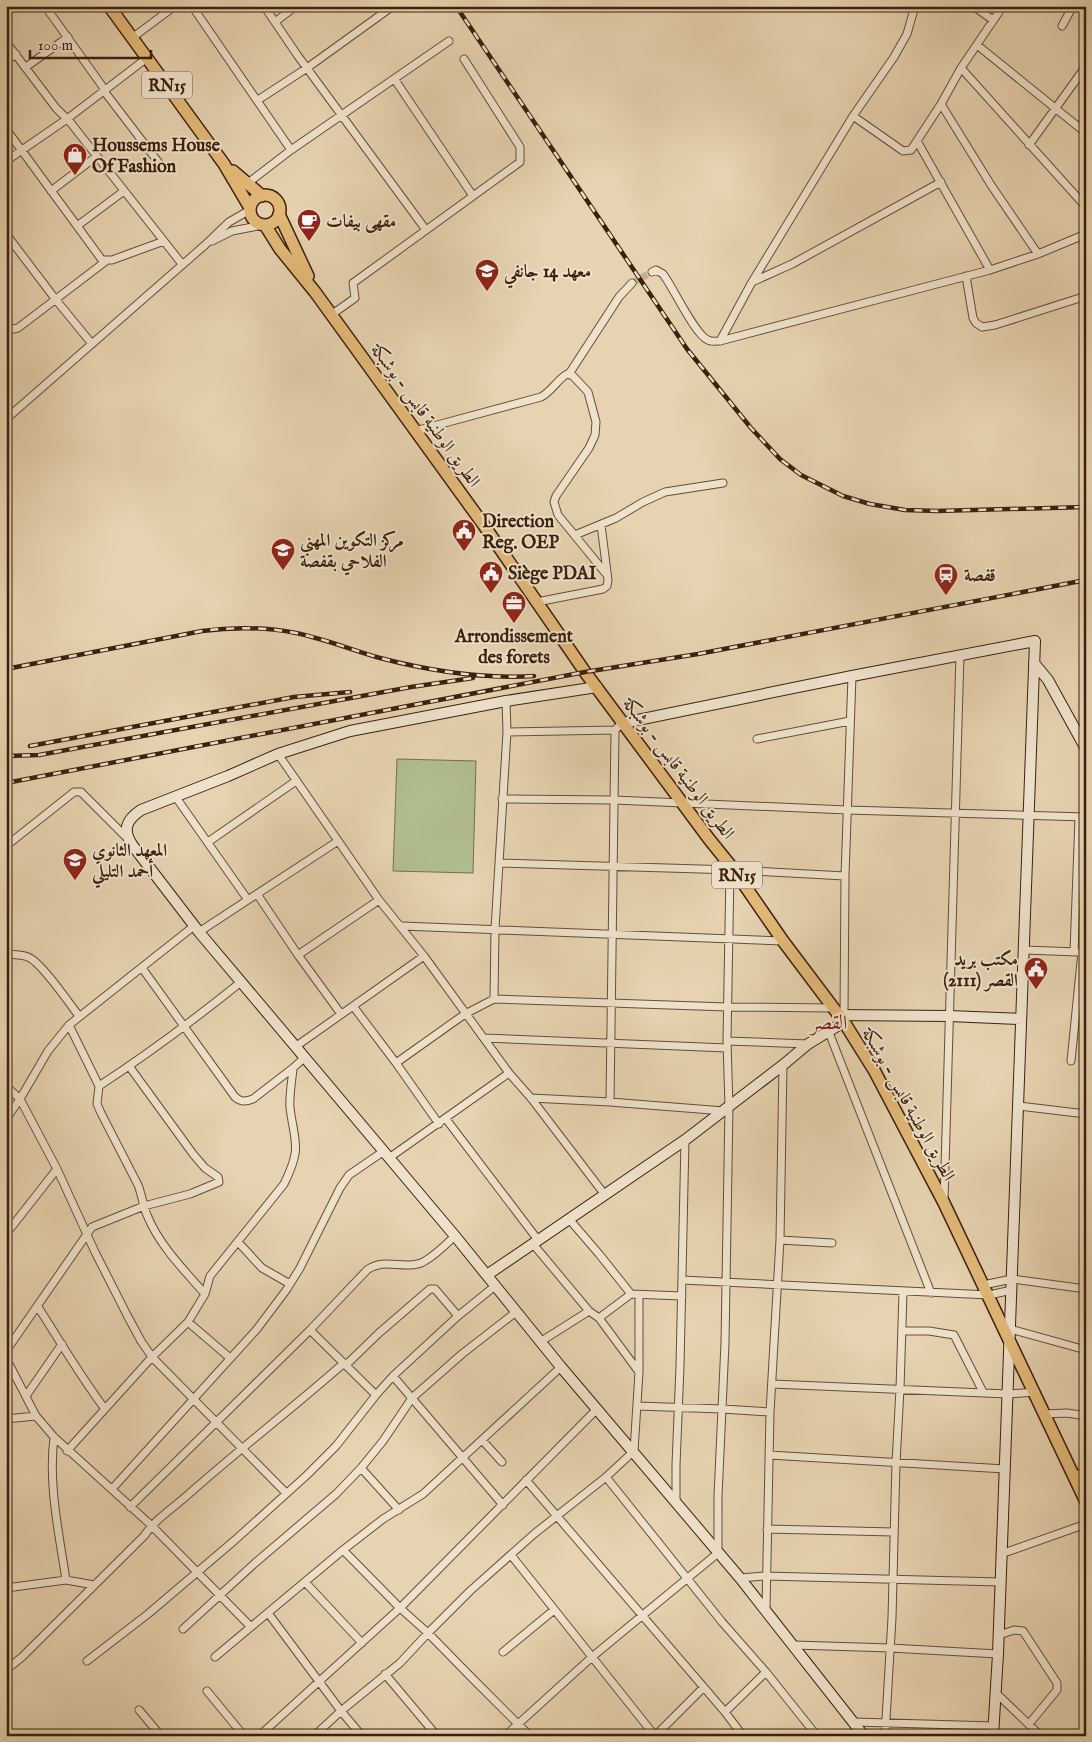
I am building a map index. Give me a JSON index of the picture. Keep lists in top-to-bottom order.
{
  "streets": {
    "main road": ["RN15", "الطريق الوطنية قابس - بوشبكة"]
  },
  "crossings": [
    ["RN15", "الطريق الوطنية قابس - بوشبكة"]
  ],
  "districts": ["القصر"],
  "places": {
    "shop": ["Houssems House Of Fashion"],
    "cafe": ["مقهى بيفات"],
    "school or university": ["معهد 14 جانفي", "مركز التكوين المهني الفلاحي بقفصة", "المعهد الثانوي أحمد التليلي"],
    "public building": ["Direction Reg. OEP", "Siège PDAI", "مكتب بريد القصر (2111)"],
    "station": ["قفصة"],
    "office": ["Arrondissement des forets"]
  },
  "scale_bar": "100 m"
}
